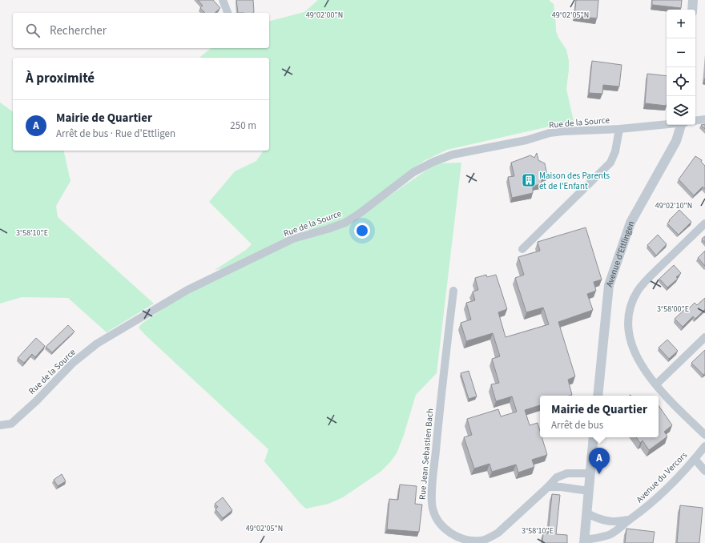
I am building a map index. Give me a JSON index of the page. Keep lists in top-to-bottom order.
{
  "streets": {
    "street": [
      "Rue de la Source",
      "Avenue d'Ettlingen",
      "Rue Jean Sebastien Bach",
      "Avenue du Vercors"
    ]
  },
  "places": {
    "building": ["Maison des Parents et de l'Enfant"]
  },
  "page": {
    "map_buttons": ["+", "−"],
    "search": "Rechercher",
    "heading": "À proximité",
    "list": [
      {
        "mark": "A",
        "name": "Mairie de Quartier",
        "note": "Arrêt de bus · Rue d'Ettligen",
        "value": "250 m"
      }
    ],
    "popup": ["Mairie de Quartier", "Arrêt de bus"],
    "pins": "A"
  },
  "coordinates": [
    "49°02'00\"N",
    "49°02'05\"N",
    "49°02'10\"N",
    "3°58'10\"E",
    "3°58'00\"E"
  ]
}
